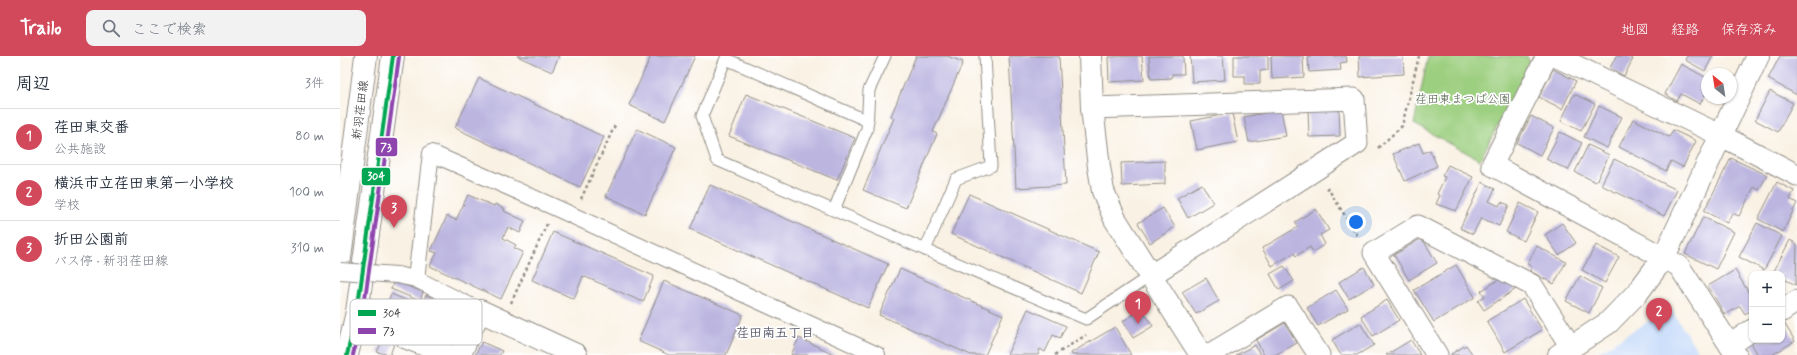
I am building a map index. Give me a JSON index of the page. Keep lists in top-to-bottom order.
{
  "streets": {
    "street": ["新羽荏田線"]
  },
  "districts": ["荏田南五丁目"],
  "parks": ["荏田東まつば公園"],
  "lines": ["transit line 304", "transit line 73"],
  "legend": ["304", "73"],
  "north": "top left",
  "page": {
    "header": "Trailo",
    "search": "ここで検索",
    "nav": ["地図", "経路", "保存済み"],
    "heading": ["周辺", "3件"],
    "list": [
      {
        "mark": "1",
        "name": "荏田東交番",
        "note": "公共施設",
        "value": "80 m"
      },
      {
        "mark": "2",
        "name": "横浜市立荏田東第一小学校",
        "note": "学校",
        "value": "100 m"
      },
      {
        "mark": "3",
        "name": "折田公園前",
        "note": "バス停 · 新羽荏田線",
        "value": "310 m"
      }
    ],
    "pins": ["3", "1", "2"],
    "map_buttons": ["+", "−"]
  }
}
